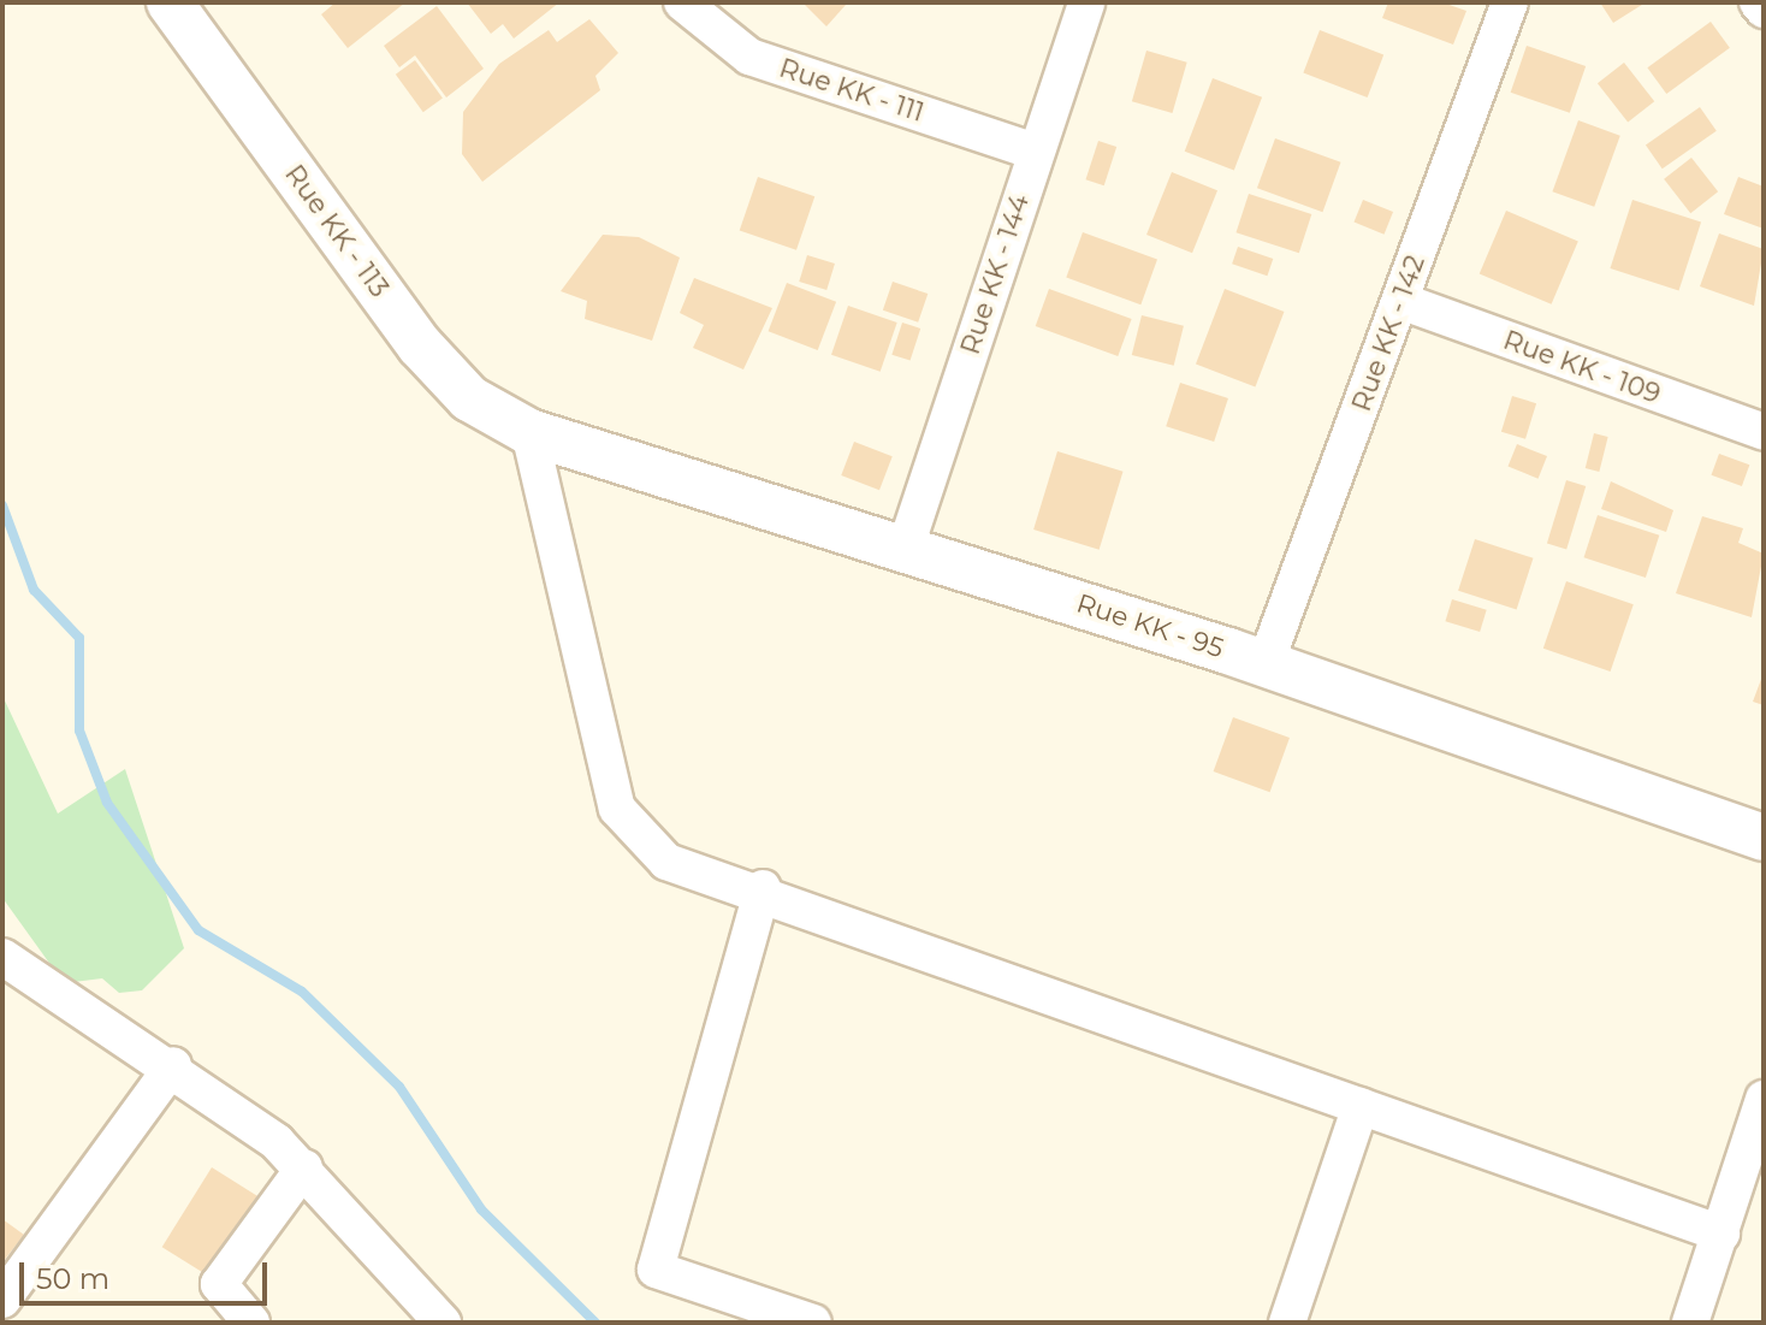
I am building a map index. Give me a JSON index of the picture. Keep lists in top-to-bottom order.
{
  "streets": {
    "street": [
      "Rue KK - 111",
      "Rue KK - 113",
      "Rue KK - 144",
      "Rue KK - 142",
      "Rue KK - 109",
      "Rue KK - 95"
    ]
  },
  "crossings": [
    ["Rue KK - 111", "Rue KK - 144"],
    ["Rue KK - 113", "Rue KK - 95"],
    ["Rue KK - 144", "Rue KK - 95"],
    ["Rue KK - 142", "Rue KK - 109"],
    ["Rue KK - 142", "Rue KK - 95"]
  ],
  "scale_bar": "50 m"
}
